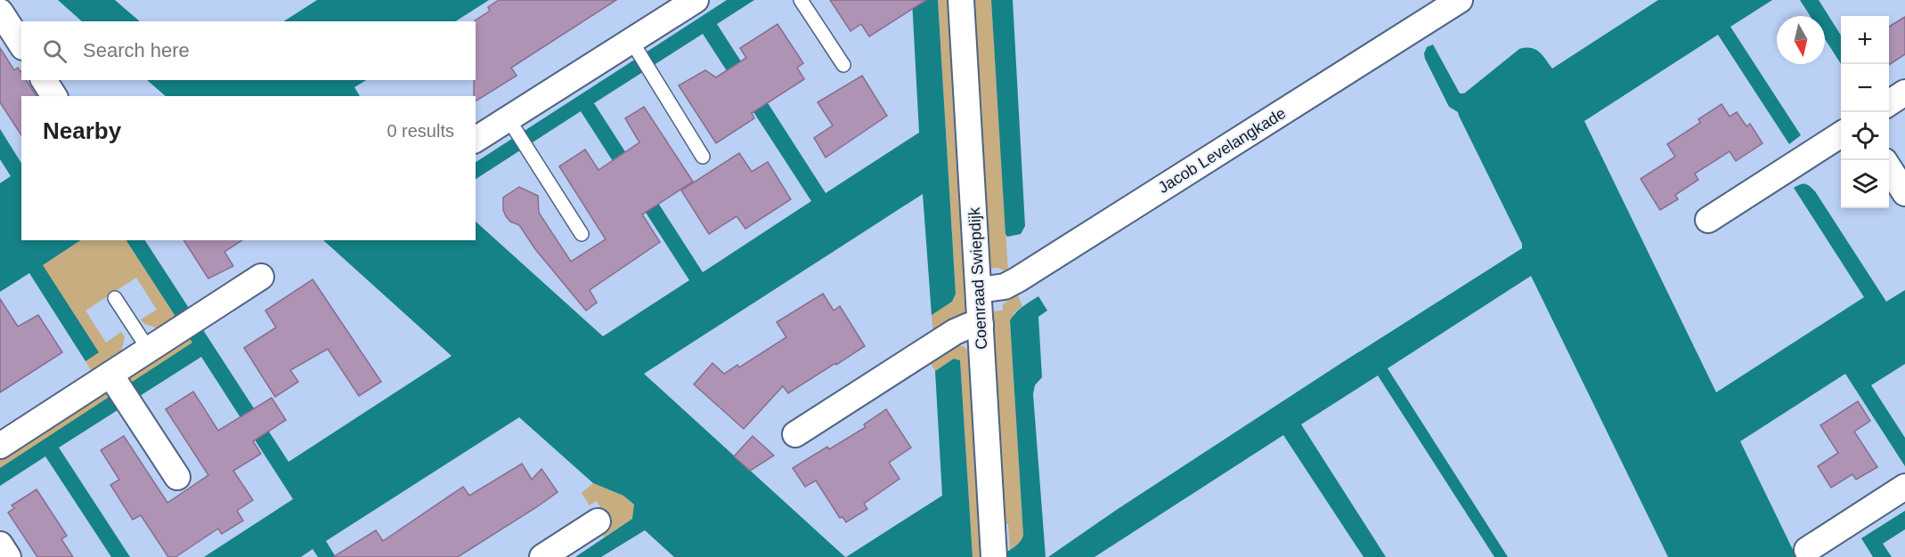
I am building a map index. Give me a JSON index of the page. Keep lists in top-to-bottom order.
{
  "streets": {
    "street": ["Jacob Levelangkade", "Coenraad Swiepdijk"]
  },
  "crossings": [
    ["Jacob Levelangkade", "Coenraad Swiepdijk"]
  ],
  "north": "bottom",
  "page": {
    "map_buttons": ["+", "−"],
    "search": "Search here",
    "heading": ["Nearby", "0 results"]
  }
}
